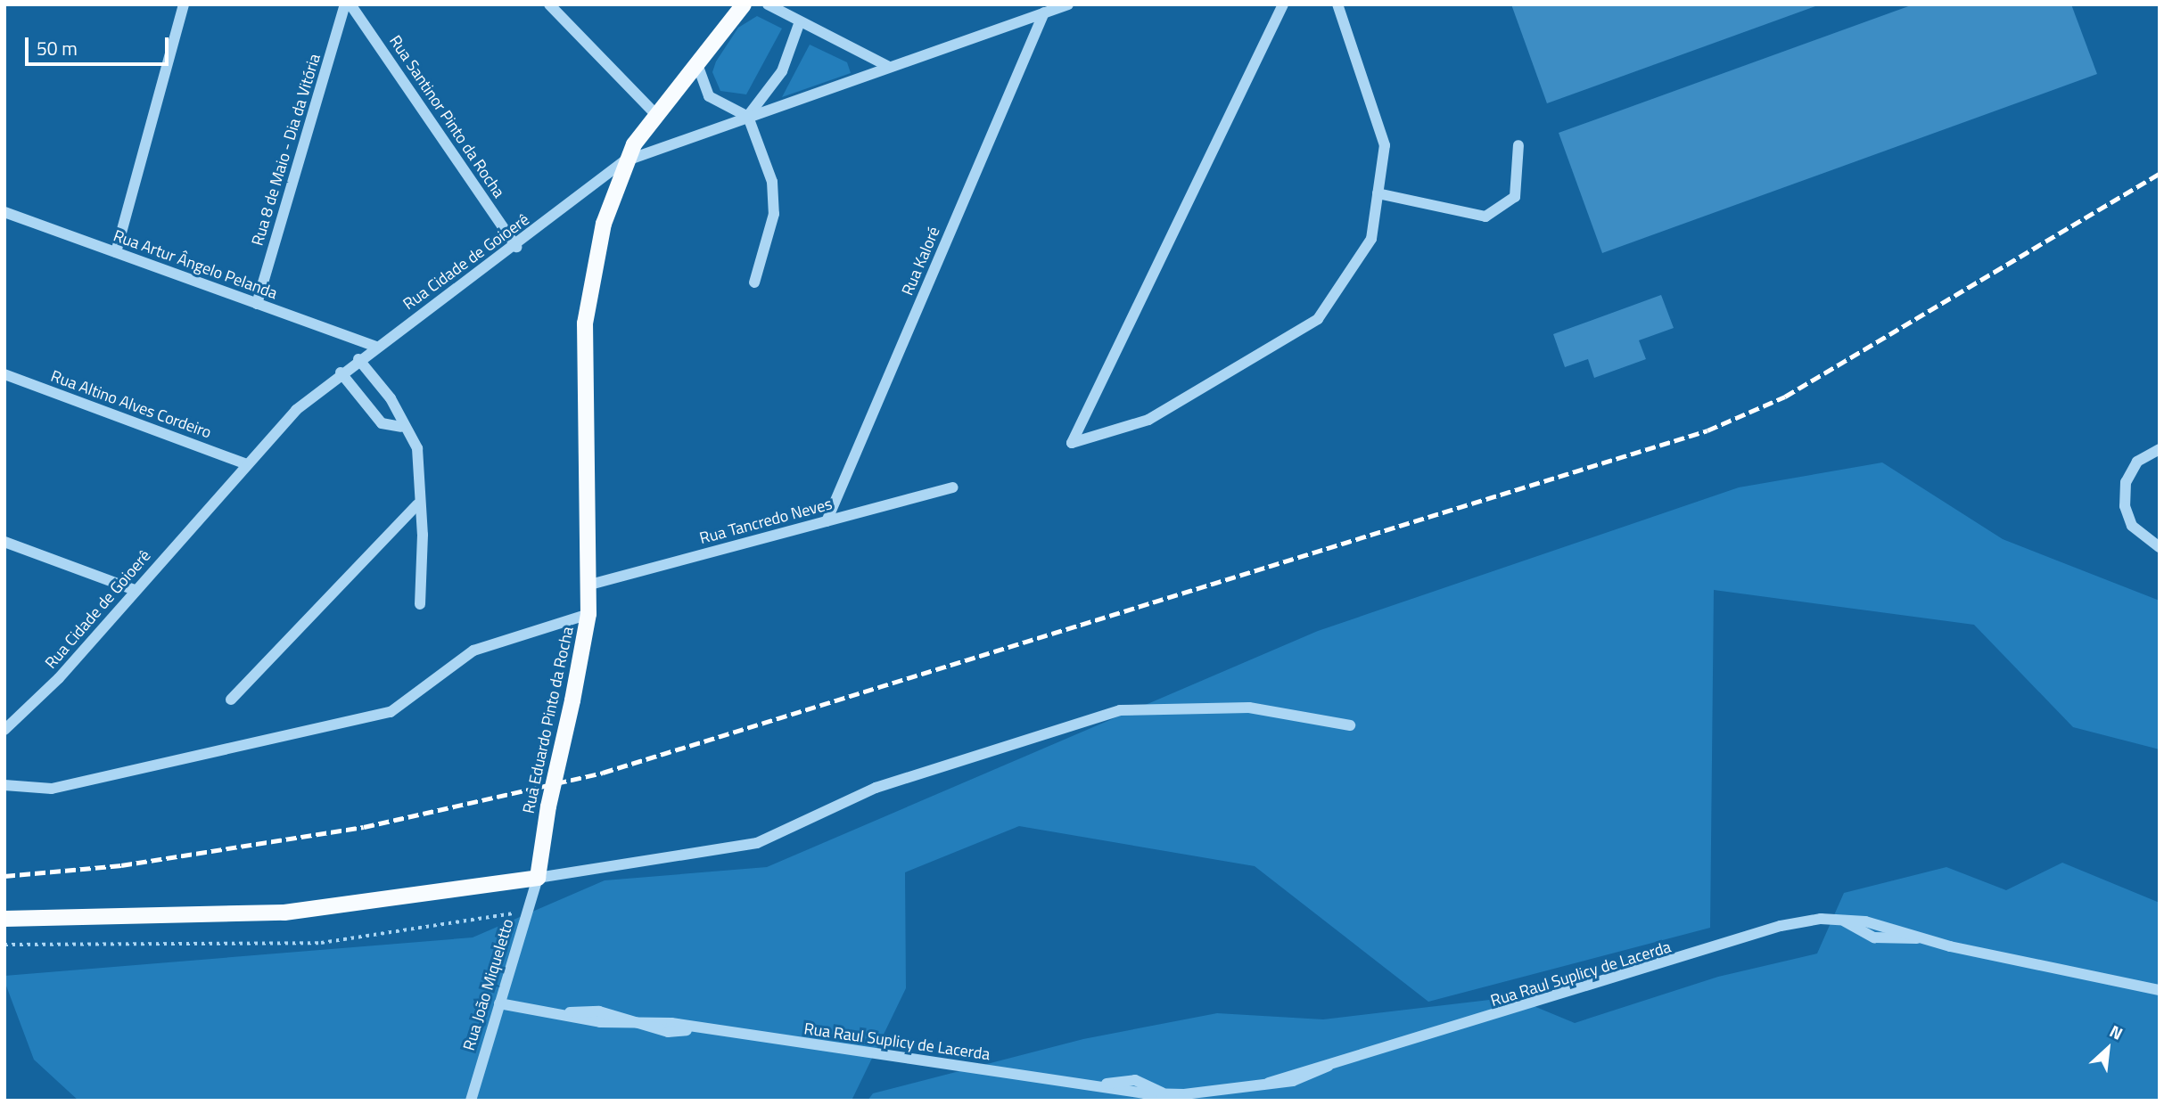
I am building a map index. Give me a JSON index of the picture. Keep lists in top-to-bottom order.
{
  "streets": {
    "main road": ["Rua Eduardo Pinto da Rocha"],
    "street": [
      "Rua Santinor Pinto da Rocha",
      "Rua 8 de Maio - Dia da Vitória",
      "Rua Kaloré",
      "Rua Cidade de Goioerê",
      "Rua Artur Ângelo Pelanda",
      "Rua Altino Alves Cordeiro",
      "Rua Tancredo Neves",
      "Rua Raul Suplicy de Lacerda",
      "Rua João Miqueletto"
    ]
  },
  "crossings": [
    ["Rua Santinor Pinto da Rocha", "Rua Cidade de Goioerê"],
    ["Rua 8 de Maio - Dia da Vitória", "Rua Artur Ângelo Pelanda"],
    ["Rua Kaloré", "Rua Cidade de Goioerê"],
    ["Rua Kaloré", "Rua Tancredo Neves"],
    ["Rua Cidade de Goioerê", "Rua Artur Ângelo Pelanda"],
    ["Rua Cidade de Goioerê", "Rua Altino Alves Cordeiro"],
    ["Rua Cidade de Goioerê", "Rua Eduardo Pinto da Rocha"],
    ["Rua Tancredo Neves", "Rua Eduardo Pinto da Rocha"],
    ["Rua Eduardo Pinto da Rocha", "Rua João Miqueletto"],
    ["Rua Raul Suplicy de Lacerda", "Rua João Miqueletto"]
  ],
  "scale_bar": "50 m",
  "north": "top right"
}
